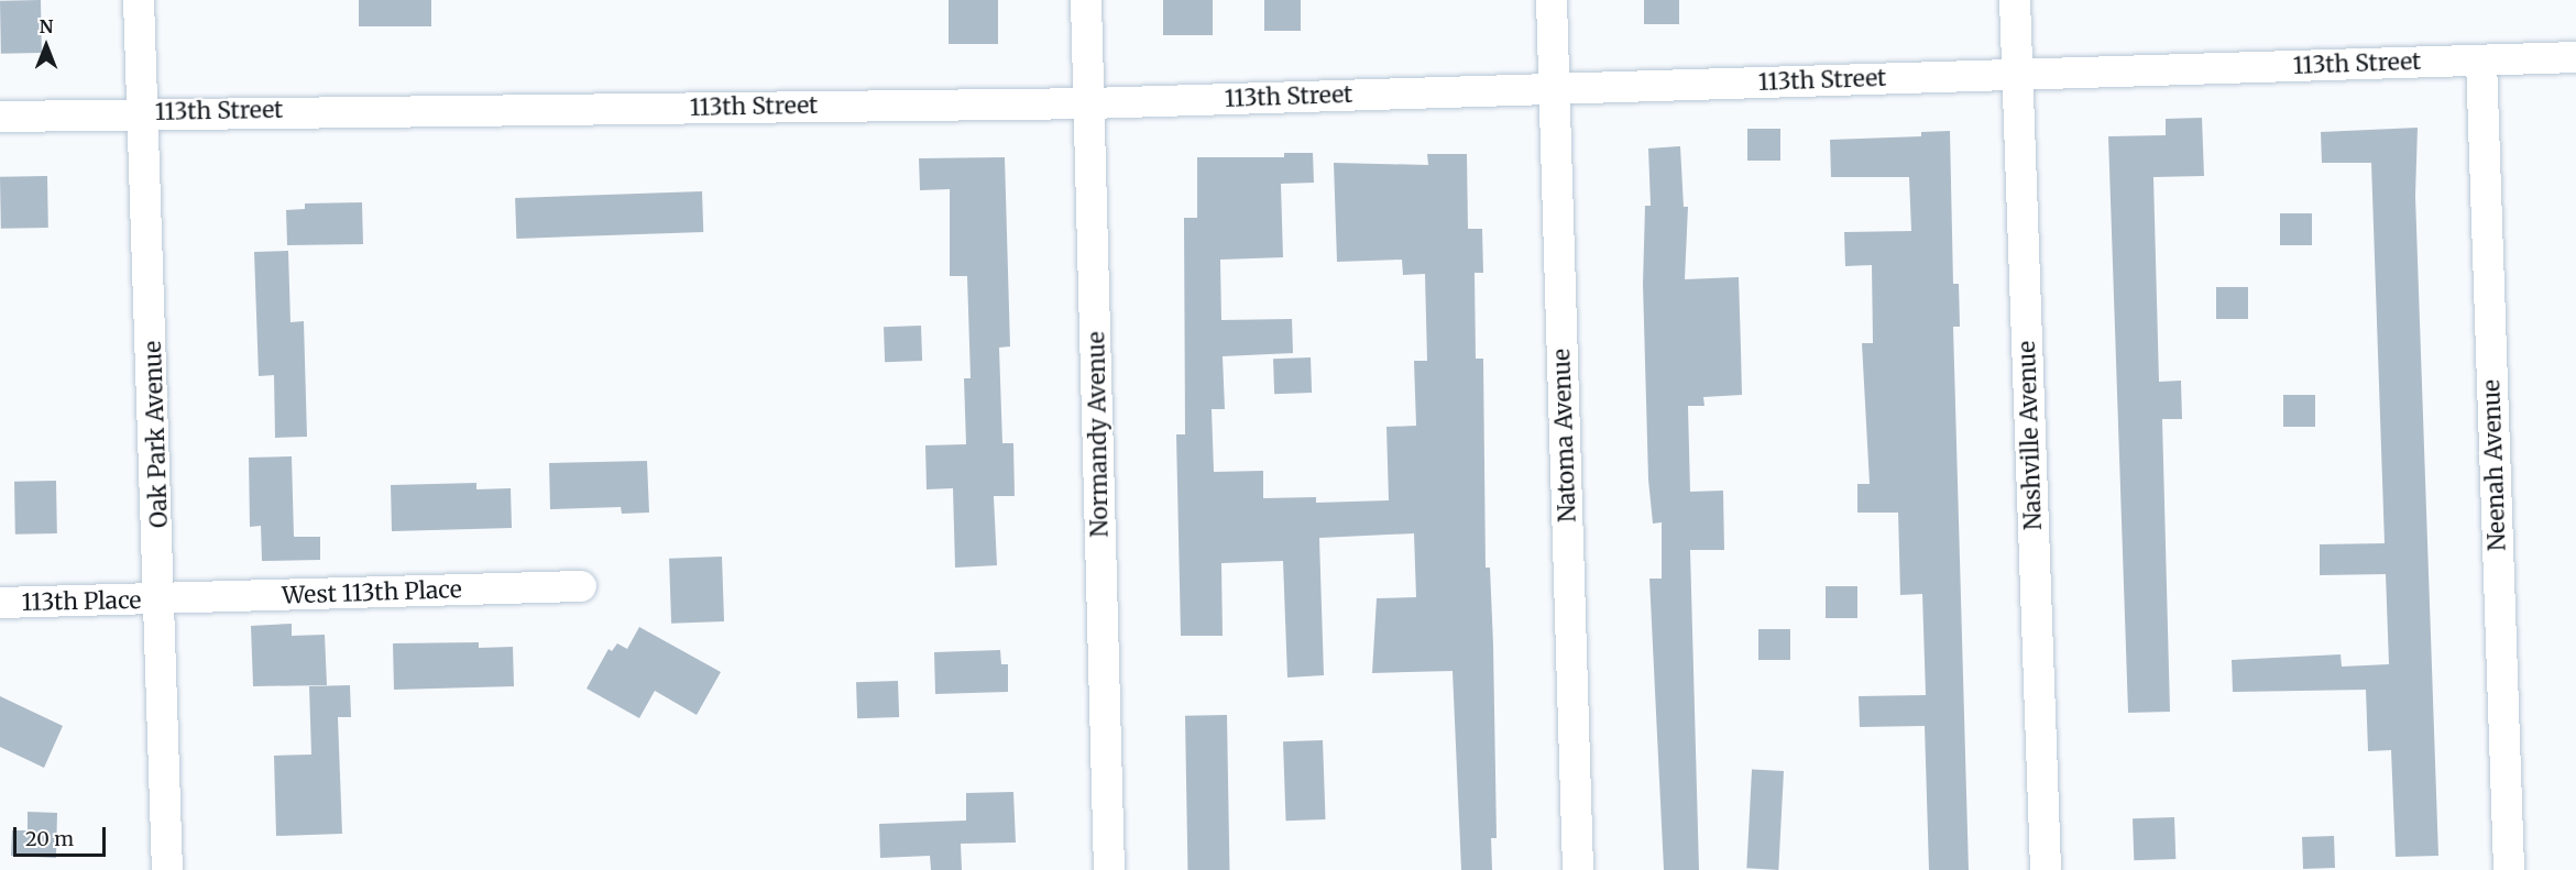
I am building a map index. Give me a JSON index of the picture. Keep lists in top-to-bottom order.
{
  "streets": {
    "street": [
      "113th Street",
      "Oak Park Avenue",
      "Normandy Avenue",
      "Natoma Avenue",
      "Nashville Avenue",
      "Neenah Avenue",
      "West 113th Place",
      "113th Place"
    ]
  },
  "crossings": [
    ["113th Street", "Oak Park Avenue"],
    ["113th Street", "Normandy Avenue"],
    ["113th Street", "Natoma Avenue"],
    ["113th Street", "Nashville Avenue"],
    ["113th Street", "Neenah Avenue"],
    ["Oak Park Avenue", "West 113th Place"],
    ["Oak Park Avenue", "113th Place"],
    ["West 113th Place", "113th Place"]
  ],
  "scale_bar": "20 m",
  "north": "top"
}
